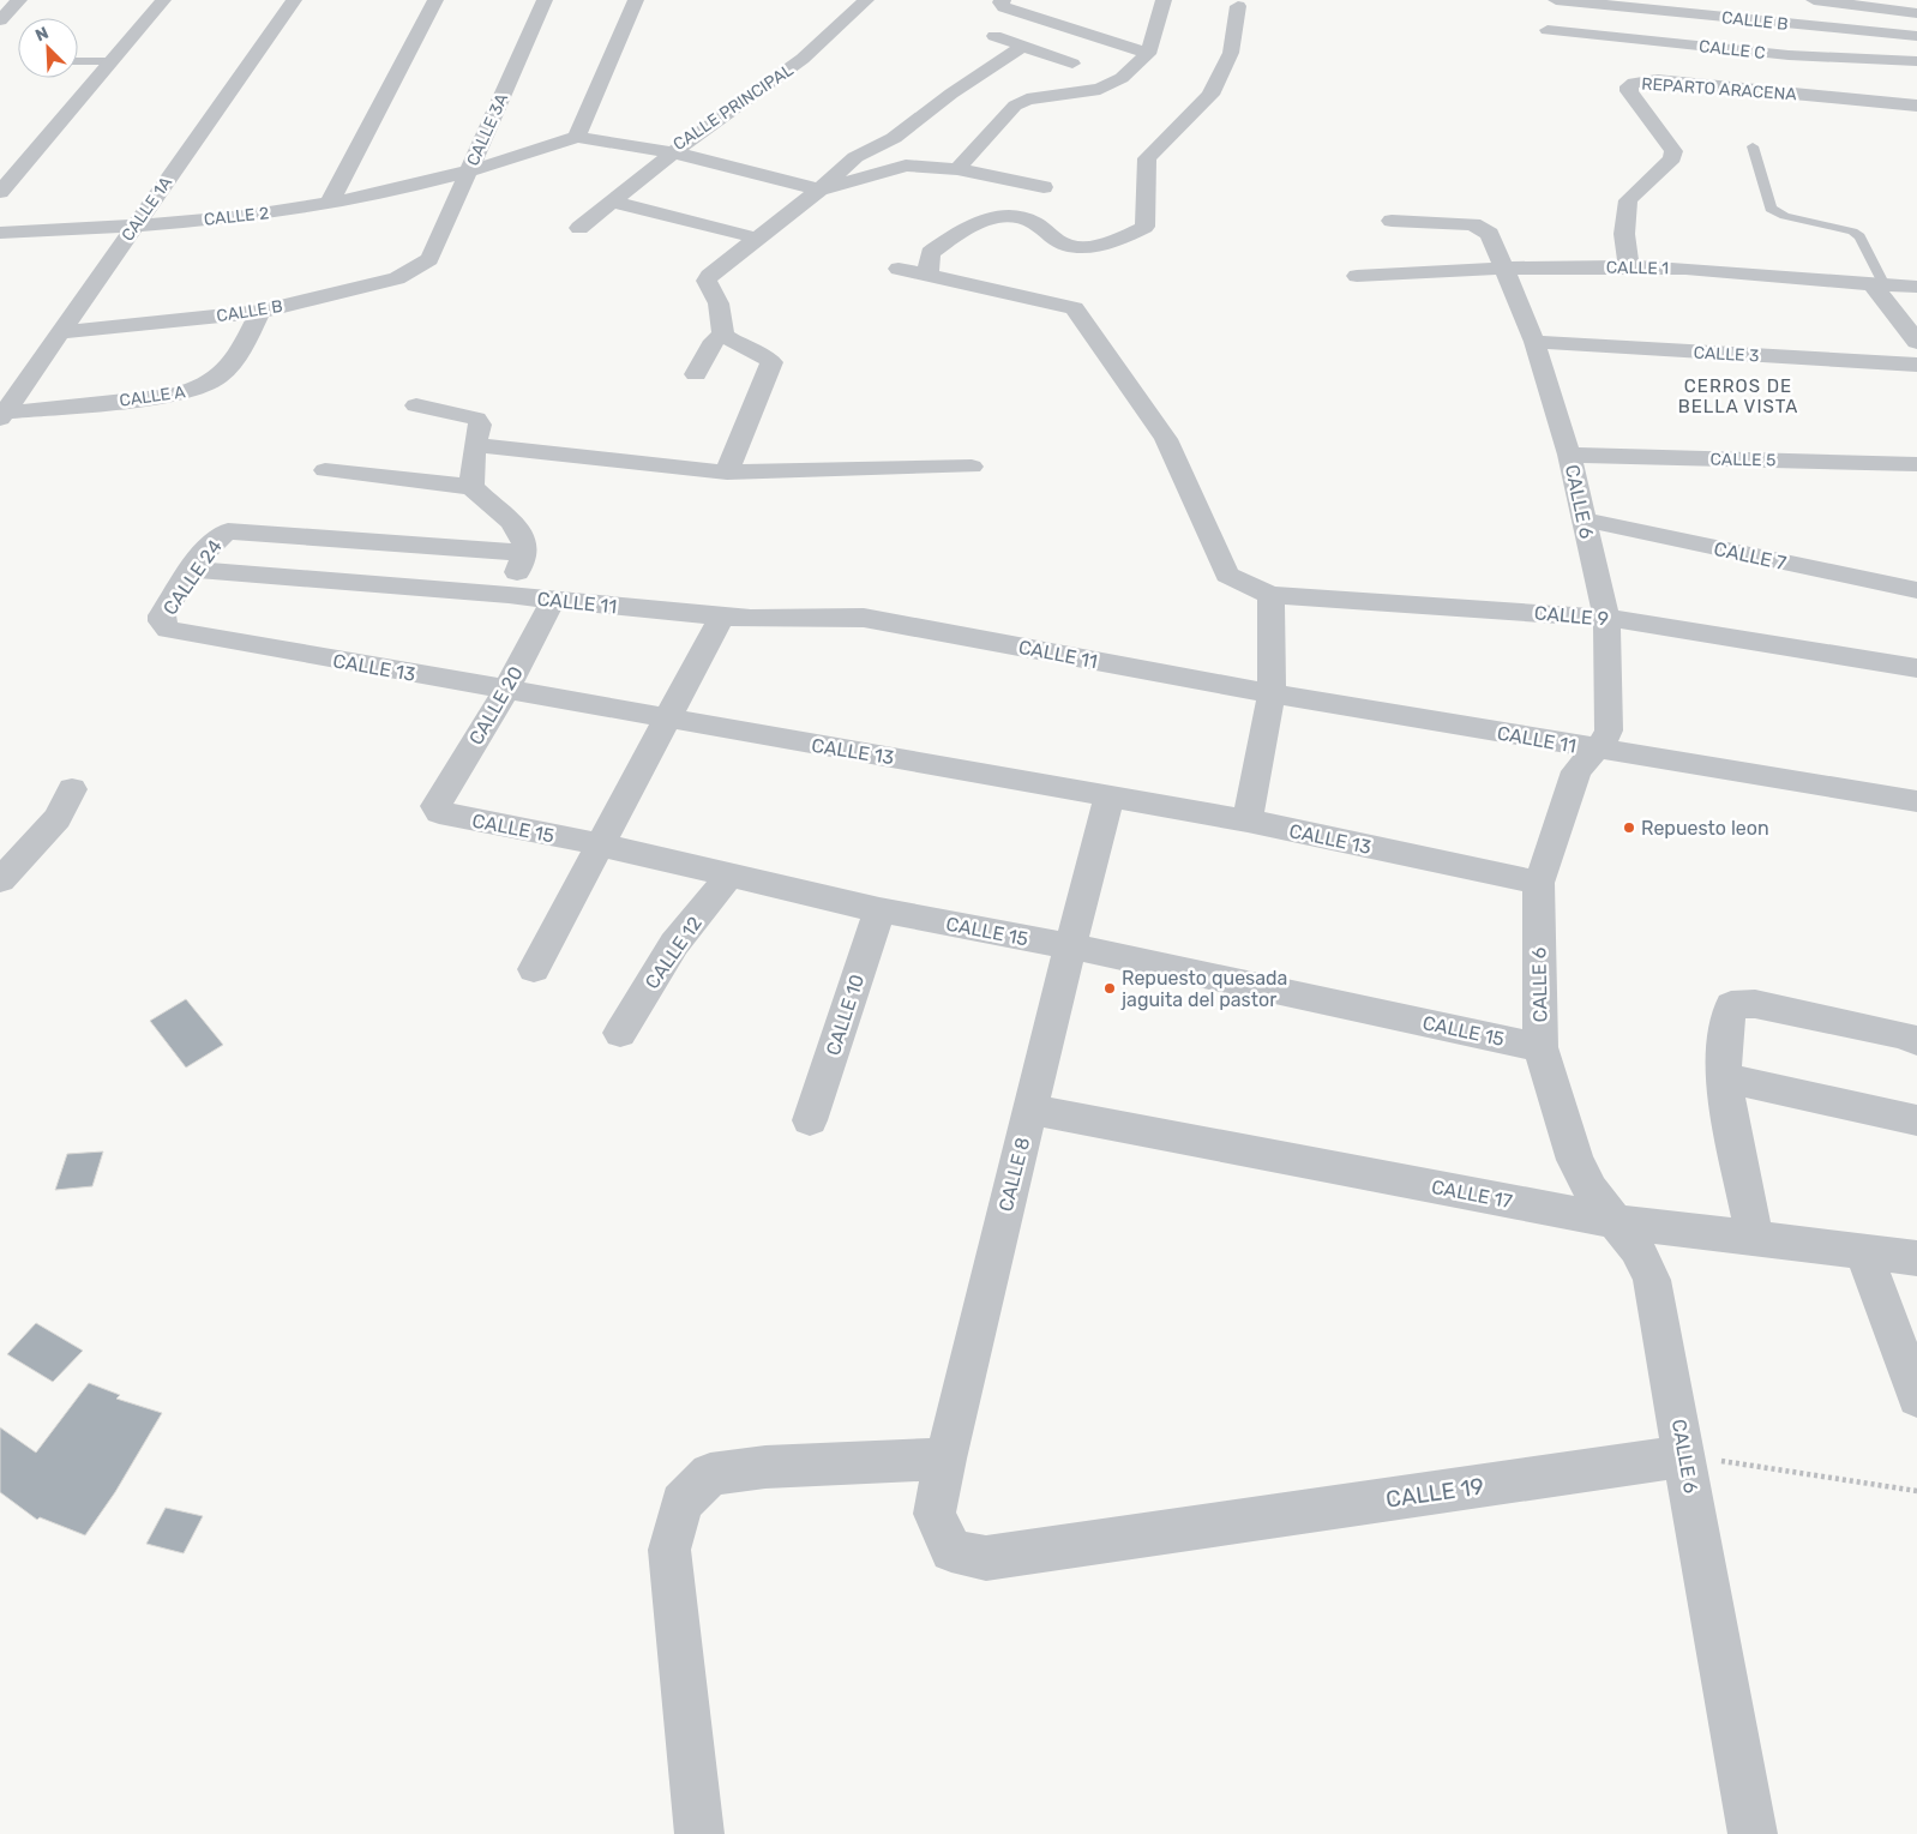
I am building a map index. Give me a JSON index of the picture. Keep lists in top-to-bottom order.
{
  "streets": {
    "street": [
      "CALLE B",
      "CALLE C",
      "REPARTO ARACENA",
      "CALLE PRINCIPAL",
      "CALLE 3A",
      "CALLE 1A",
      "CALLE 2",
      "CALLE 1",
      "CALLE 3",
      "CALLE A",
      "CALLE 5",
      "CALLE 6",
      "CALLE 7",
      "CALLE 24",
      "CALLE 11",
      "CALLE 9",
      "CALLE 13",
      "CALLE 20",
      "CALLE 15",
      "CALLE 12",
      "CALLE 10",
      "CALLE 8",
      "CALLE 17",
      "CALLE 19"
    ]
  },
  "crossings": [
    ["CALLE B", "CALLE 3A"],
    ["CALLE B", "CALLE 1A"],
    ["CALLE B", "CALLE A"],
    ["REPARTO ARACENA", "CALLE 1"],
    ["CALLE PRINCIPAL", "CALLE 2"],
    ["CALLE 3A", "CALLE 2"],
    ["CALLE 1A", "CALLE 2"],
    ["CALLE 1A", "CALLE A"],
    ["CALLE 1", "CALLE 6"],
    ["CALLE 3", "CALLE 6"],
    ["CALLE 5", "CALLE 6"],
    ["CALLE 6", "CALLE 7"],
    ["CALLE 6", "CALLE 11"],
    ["CALLE 6", "CALLE 9"],
    ["CALLE 6", "CALLE 13"],
    ["CALLE 6", "CALLE 15"],
    ["CALLE 6", "CALLE 17"],
    ["CALLE 6", "CALLE 19"],
    ["CALLE 24", "CALLE 11"],
    ["CALLE 24", "CALLE 13"],
    ["CALLE 11", "CALLE 20"],
    ["CALLE 13", "CALLE 20"],
    ["CALLE 13", "CALLE 8"],
    ["CALLE 20", "CALLE 15"],
    ["CALLE 15", "CALLE 12"],
    ["CALLE 15", "CALLE 10"],
    ["CALLE 15", "CALLE 8"],
    ["CALLE 8", "CALLE 17"],
    ["CALLE 8", "CALLE 19"]
  ],
  "districts": ["CERROS DE BELLA VISTA"],
  "places": ["Repuesto leon", "Repuesto quesada jaguita del pastor"],
  "north": "top left"
}
